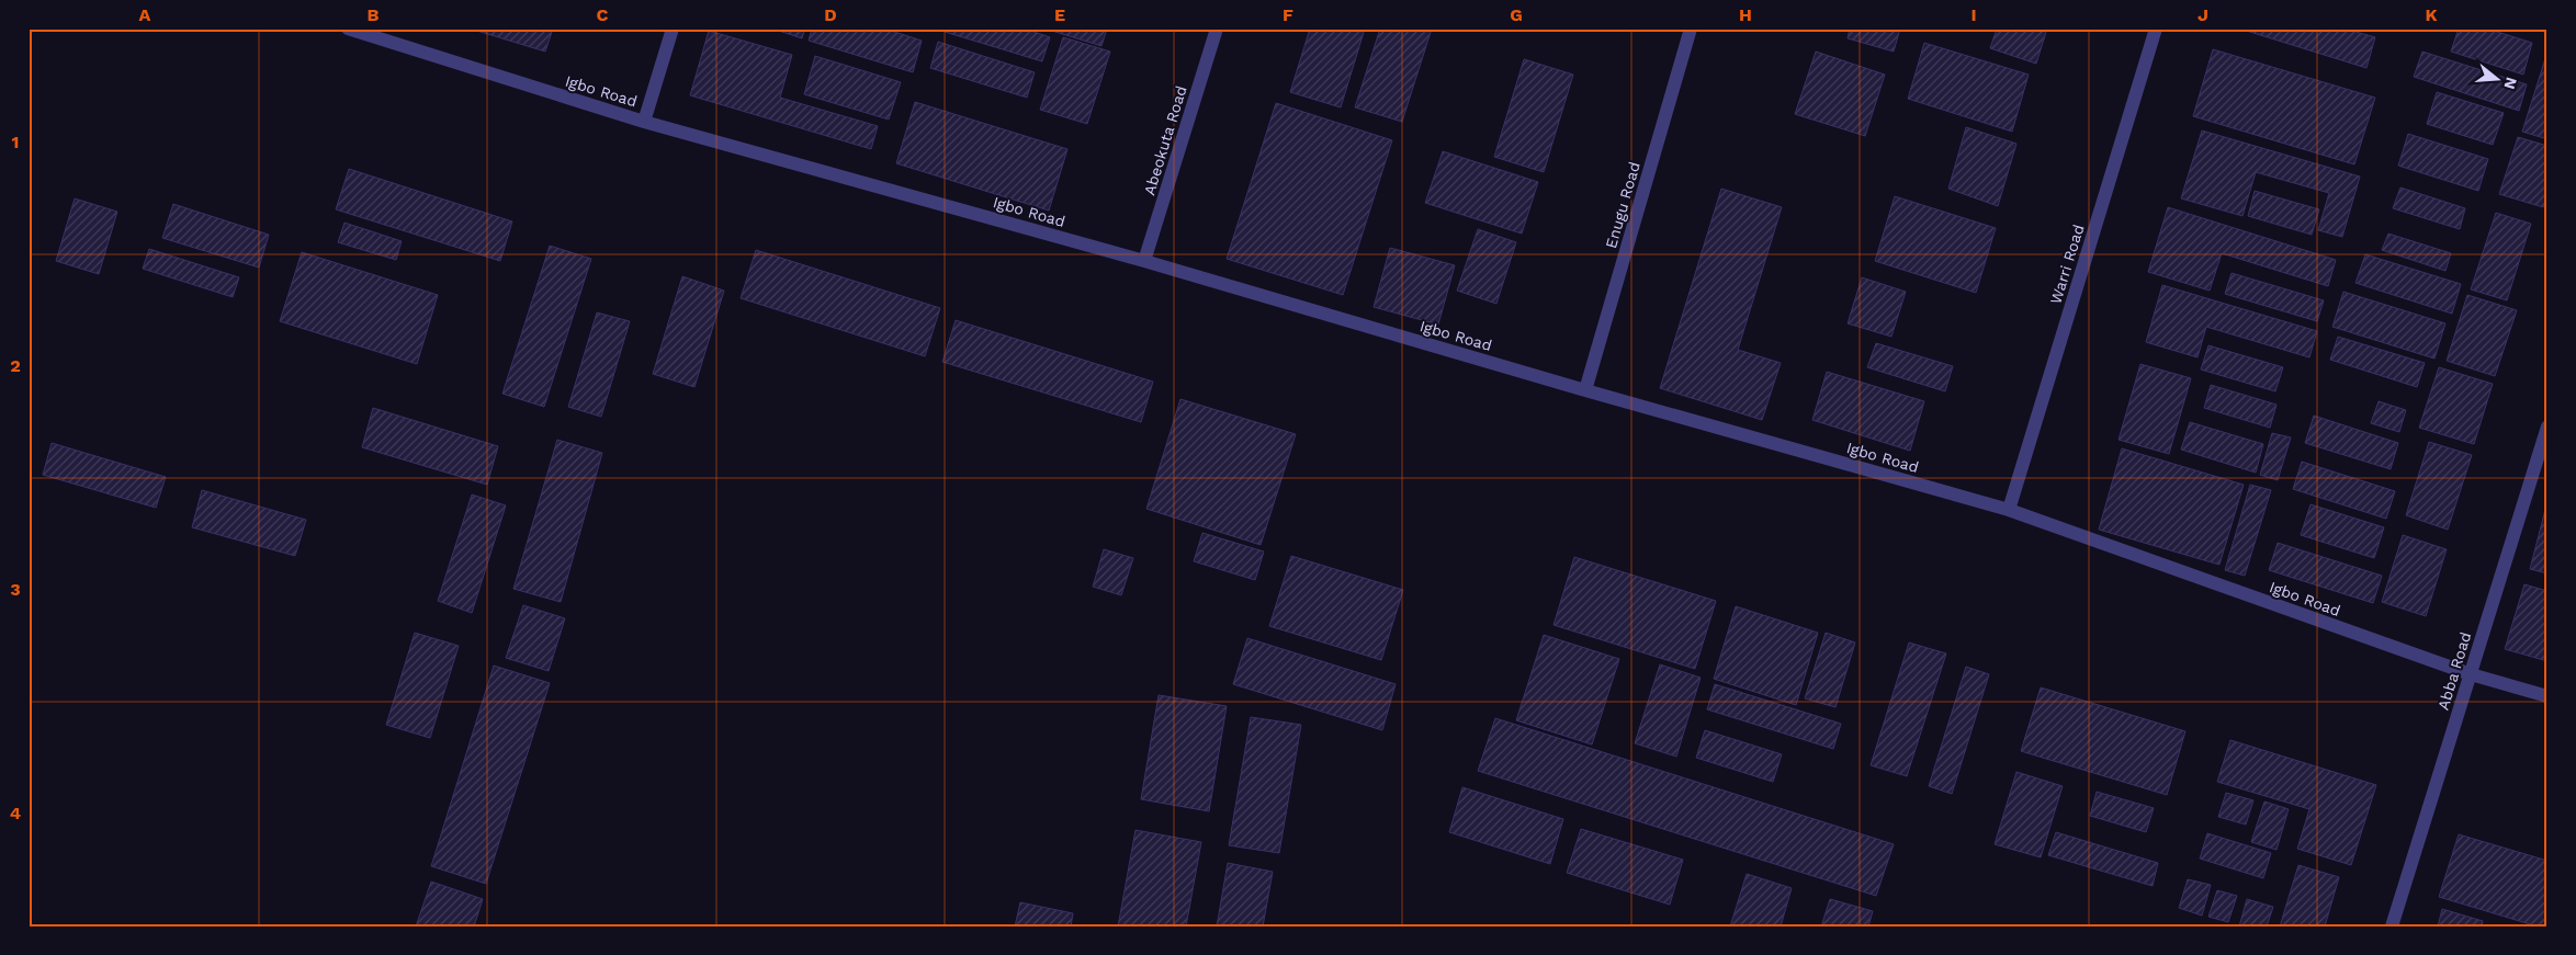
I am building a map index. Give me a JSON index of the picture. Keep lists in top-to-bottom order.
{
  "streets": {
    "street": [
      "Igbo Road",
      "Abeokuta Road",
      "Enugu Road",
      "Warri Road",
      "Abba Road"
    ]
  },
  "crossings": [
    ["Igbo Road", "Abeokuta Road"],
    ["Igbo Road", "Enugu Road"],
    ["Igbo Road", "Warri Road"],
    ["Igbo Road", "Abba Road"]
  ],
  "north": "right",
  "grid": {
    "columns": [
      "A",
      "B",
      "C",
      "D",
      "E",
      "F",
      "G",
      "H",
      "I",
      "J",
      "K"
    ],
    "rows": [
      "1",
      "2",
      "3",
      "4"
    ]
  }
}
